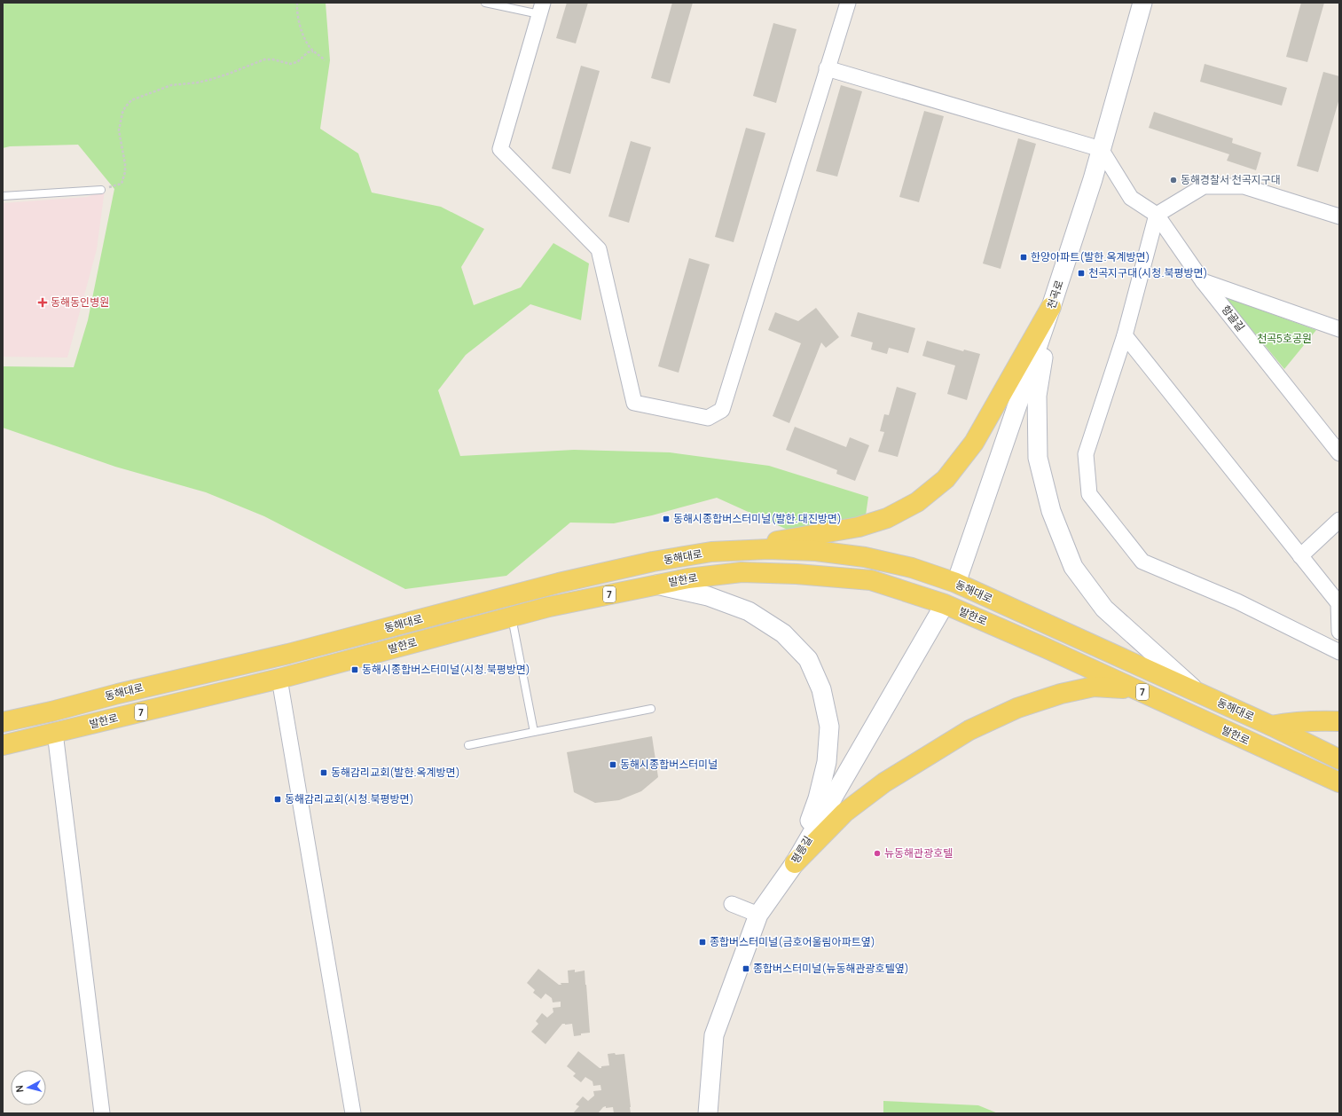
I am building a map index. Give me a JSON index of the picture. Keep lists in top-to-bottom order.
{
  "streets": {
    "main road": ["동해대로", "발한로", "7"],
    "street": ["천곡로", "항골길", "평릉길"]
  },
  "crossings": [
    ["천곡로", "동해대로"],
    ["발한로", "평릉길"]
  ],
  "parks": ["천곡5호공원"],
  "places": {
    "other": ["동해경찰서 천곡지구대", "뉴동해관광호텔"],
    "transit": [
      "한양아파트(발한.옥계방면)",
      "천곡지구대(시청.북평방면)",
      "동해시종합버스터미널(발한.대진방면)",
      "동해시종합버스터미널(시청.북평방면)",
      "동해시종합버스터미널",
      "동해감리교회(발한.옥계방면)",
      "동해감리교회(시청.북평방면)",
      "종합버스터미널(금호어울림아파트옆)",
      "종합버스터미널(뉴동해관광호텔옆)"
    ],
    "health": ["동해동인병원"]
  },
  "north": "left"
}
